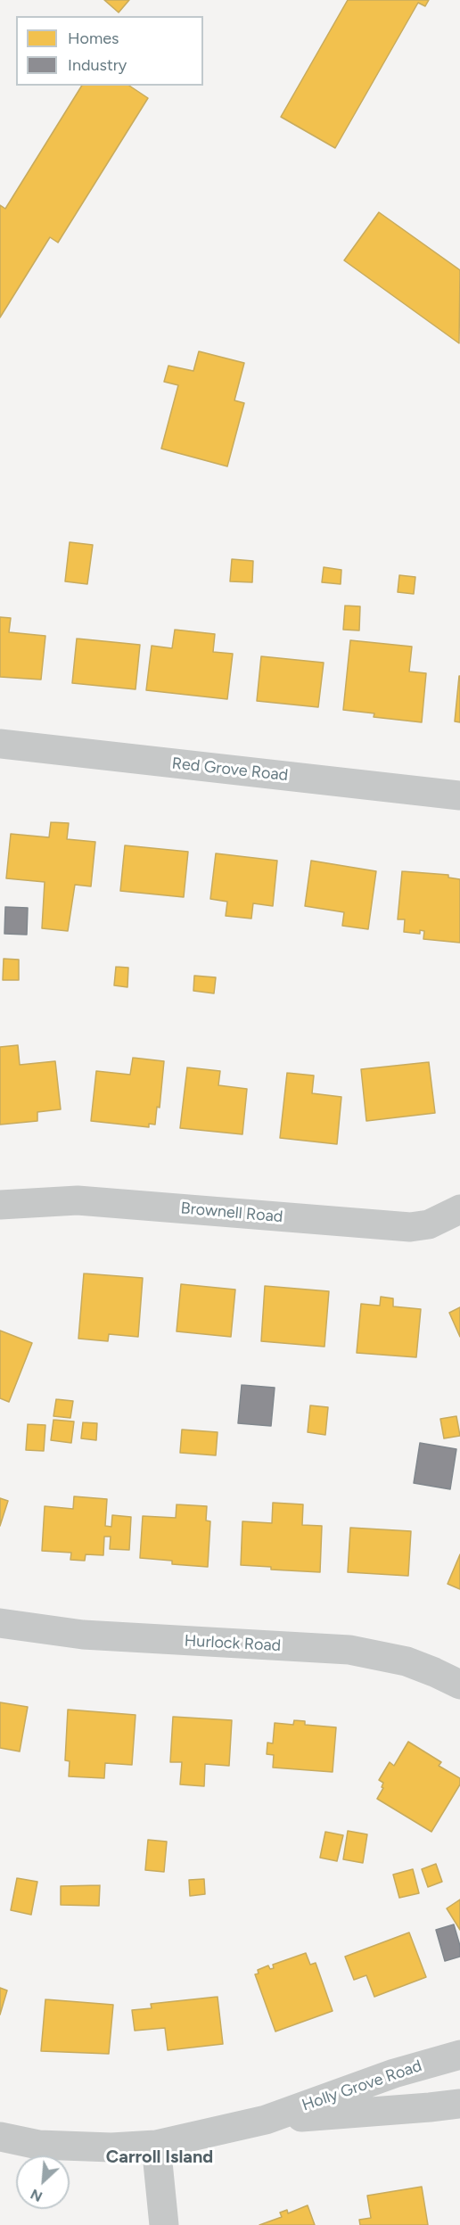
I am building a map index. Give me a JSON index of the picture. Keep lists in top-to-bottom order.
{
  "streets": {
    "street": [
      "Red Grove Road",
      "Brownell Road",
      "Hurlock Road",
      "Holly Grove Road"
    ]
  },
  "districts": ["Carroll Island"],
  "legend": ["Homes", "Industry"],
  "north": "bottom left"
}
